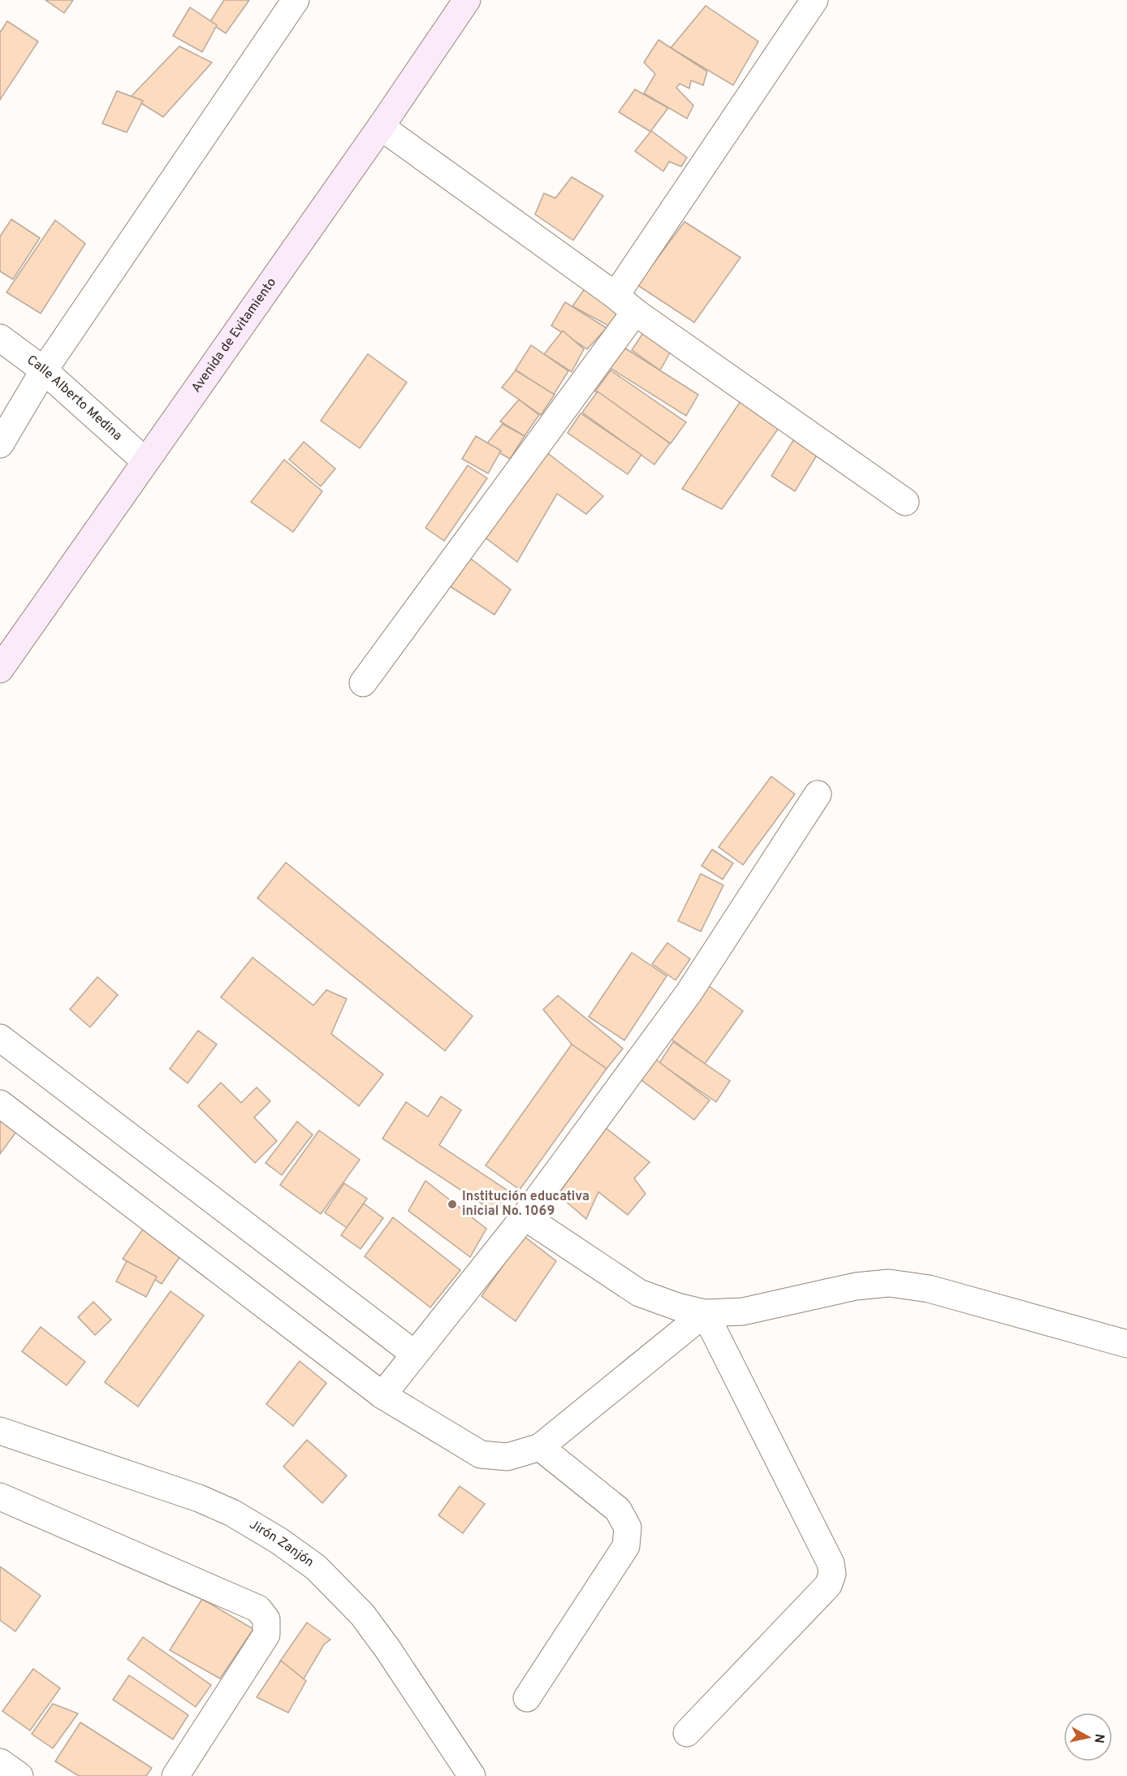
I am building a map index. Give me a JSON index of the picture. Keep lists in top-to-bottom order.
{
  "streets": {
    "street": ["Avenida de Evitamiento", "Calle Alberto Medina", "Jirón Zanjón"]
  },
  "crossings": [
    ["Avenida de Evitamiento", "Calle Alberto Medina"]
  ],
  "places": ["Institución educativa inicial No. 1069"],
  "north": "right"
}
